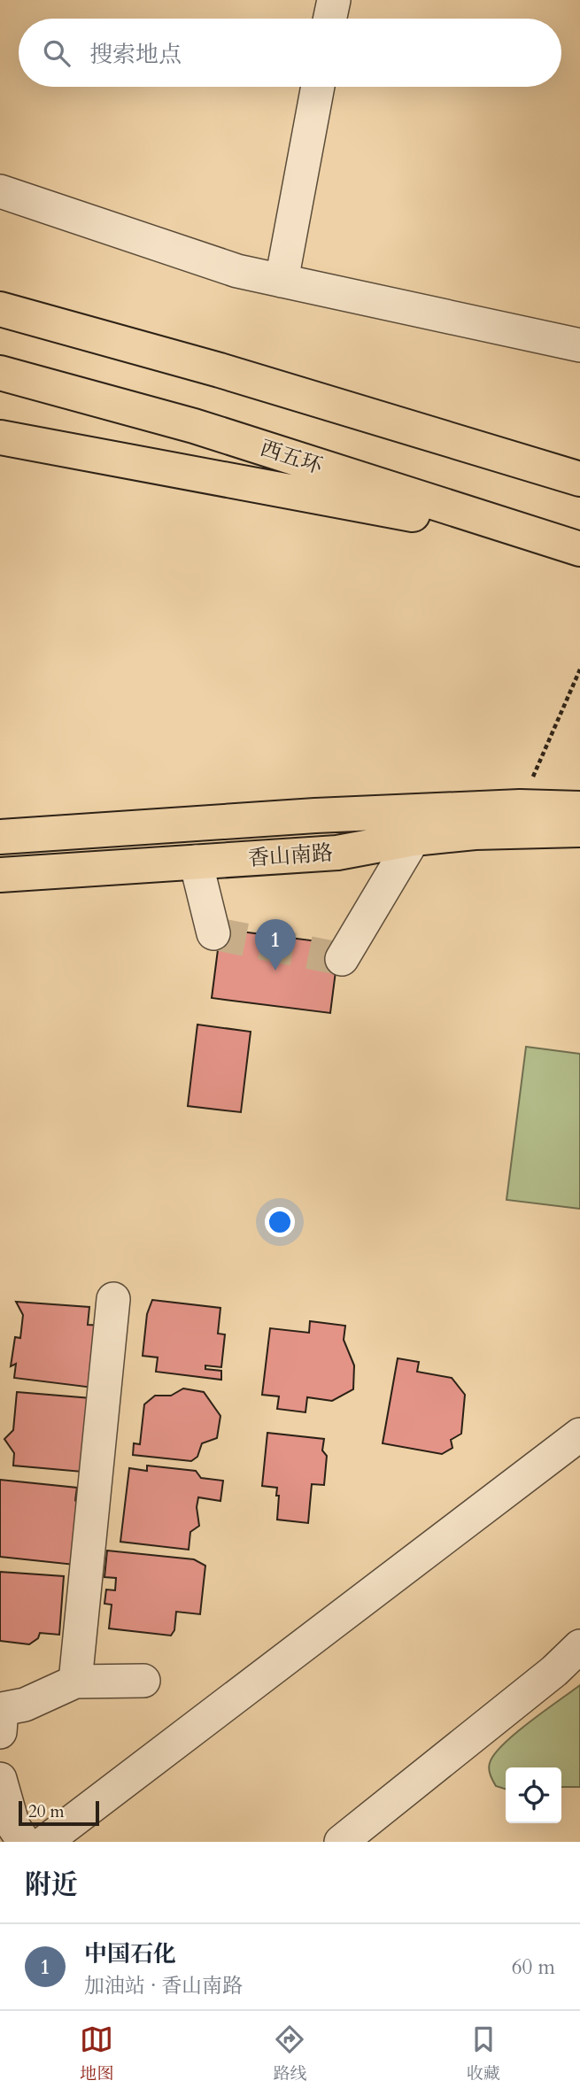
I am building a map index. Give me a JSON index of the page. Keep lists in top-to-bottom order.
{
  "streets": {
    "main road": ["西五环", "香山南路"]
  },
  "scale_bar": "20 m",
  "page": {
    "search": "搜索地点",
    "pins": "1",
    "scale": "20 m",
    "heading": "附近",
    "list": [
      {
        "mark": "1",
        "name": "中国石化",
        "note": "加油站 · 香山南路",
        "value": "60 m"
      }
    ],
    "nav": ["地图", "路线", "收藏"]
  }
}
